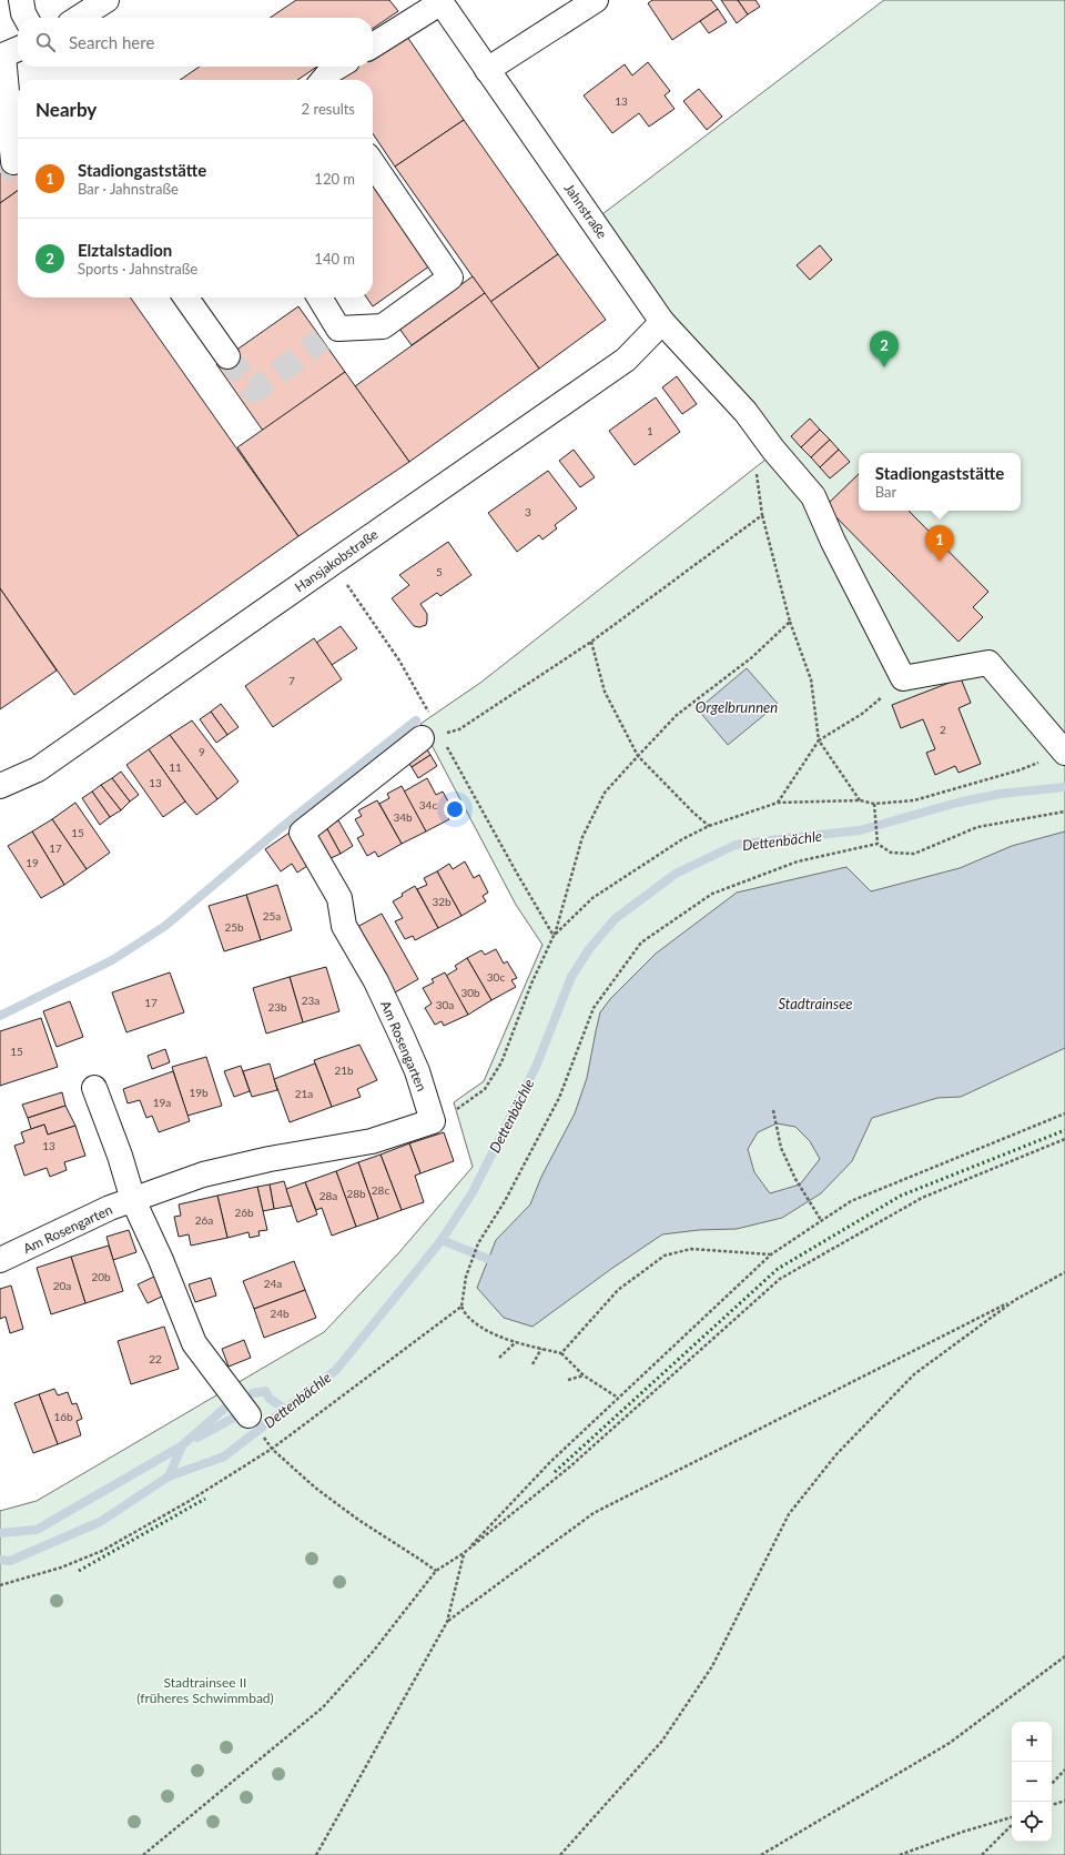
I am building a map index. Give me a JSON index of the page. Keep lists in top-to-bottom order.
{
  "streets": {
    "street": ["Jahnstraße", "Hansjakobstraße", "Am Rosengarten"]
  },
  "crossings": [
    ["Jahnstraße", "Hansjakobstraße"]
  ],
  "water": ["Orgelbrunnen", "Dettenbächle", "Stadtrainsee"],
  "parks": ["Stadtrainsee II (früheres Schwimmbad)"],
  "house_numbers": [
    "13",
    "1",
    "3",
    "5",
    "7",
    "2",
    "9",
    "11",
    "13",
    "34c",
    "34b",
    "15",
    "17",
    "19",
    "32b",
    "25a",
    "25b",
    "30c",
    "30b",
    "23a",
    "17",
    "30a",
    "23b",
    "15",
    "21b",
    "19b",
    "21a",
    "19a",
    "13",
    "28c",
    "28b",
    "28a",
    "26b",
    "26a",
    "20b",
    "24a",
    "20a",
    "24b",
    "22",
    "16b"
  ],
  "page": {
    "search": "Search here",
    "heading": ["Nearby", "2 results"],
    "list": [
      {
        "mark": "1",
        "name": "Stadiongaststätte",
        "note": "Bar · Jahnstraße",
        "value": "120 m"
      },
      {
        "mark": "2",
        "name": "Elztalstadion",
        "note": "Sports · Jahnstraße",
        "value": "140 m"
      }
    ],
    "pins": ["2", "1"],
    "popup": ["Stadiongaststätte", "Bar"],
    "map_buttons": ["+", "−"]
  }
}
